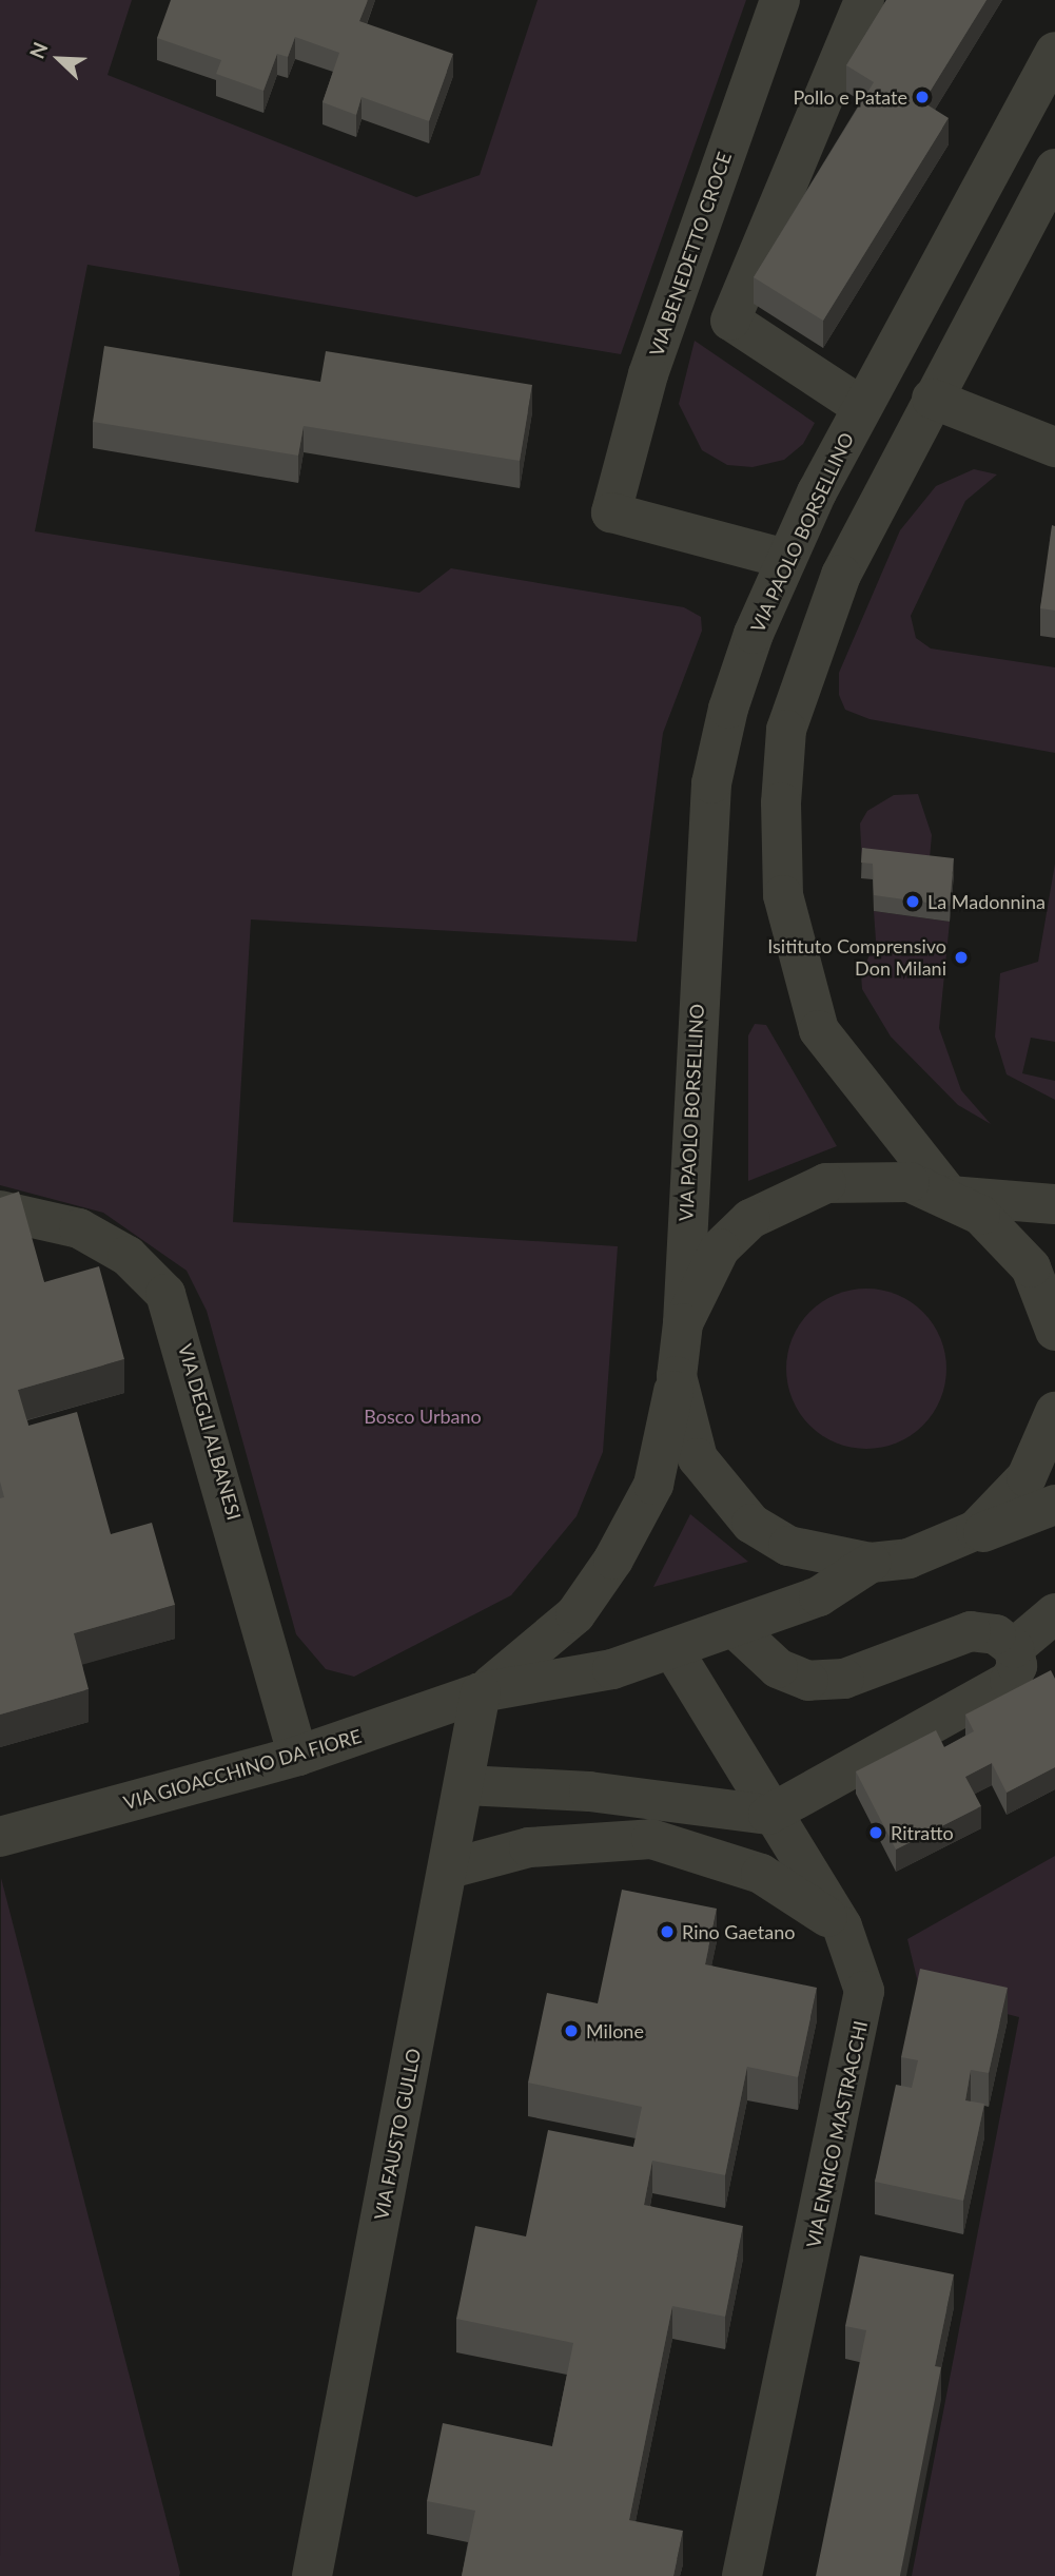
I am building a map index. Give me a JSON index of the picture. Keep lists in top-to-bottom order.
{
  "streets": {
    "street": [
      "VIA BENEDETTO CROCE",
      "VIA PAOLO BORSELLINO",
      "VIA DEGLI ALBANESI",
      "VIA GIOACCHINO DA FIORE",
      "VIA FAUSTO GULLO",
      "VIA ENRICO MASTRACCHI"
    ]
  },
  "crossings": [
    ["VIA BENEDETTO CROCE", "VIA PAOLO BORSELLINO"],
    ["VIA DEGLI ALBANESI", "VIA GIOACCHINO DA FIORE"],
    ["VIA GIOACCHINO DA FIORE", "VIA FAUSTO GULLO"]
  ],
  "parks": ["Bosco Urbano"],
  "places": [
    "Pollo e Patate",
    "La Madonnina",
    "Isitituto Comprensivo Don Milani",
    "Ritratto",
    "Rino Gaetano",
    "Milone"
  ],
  "north": "top left"
}
